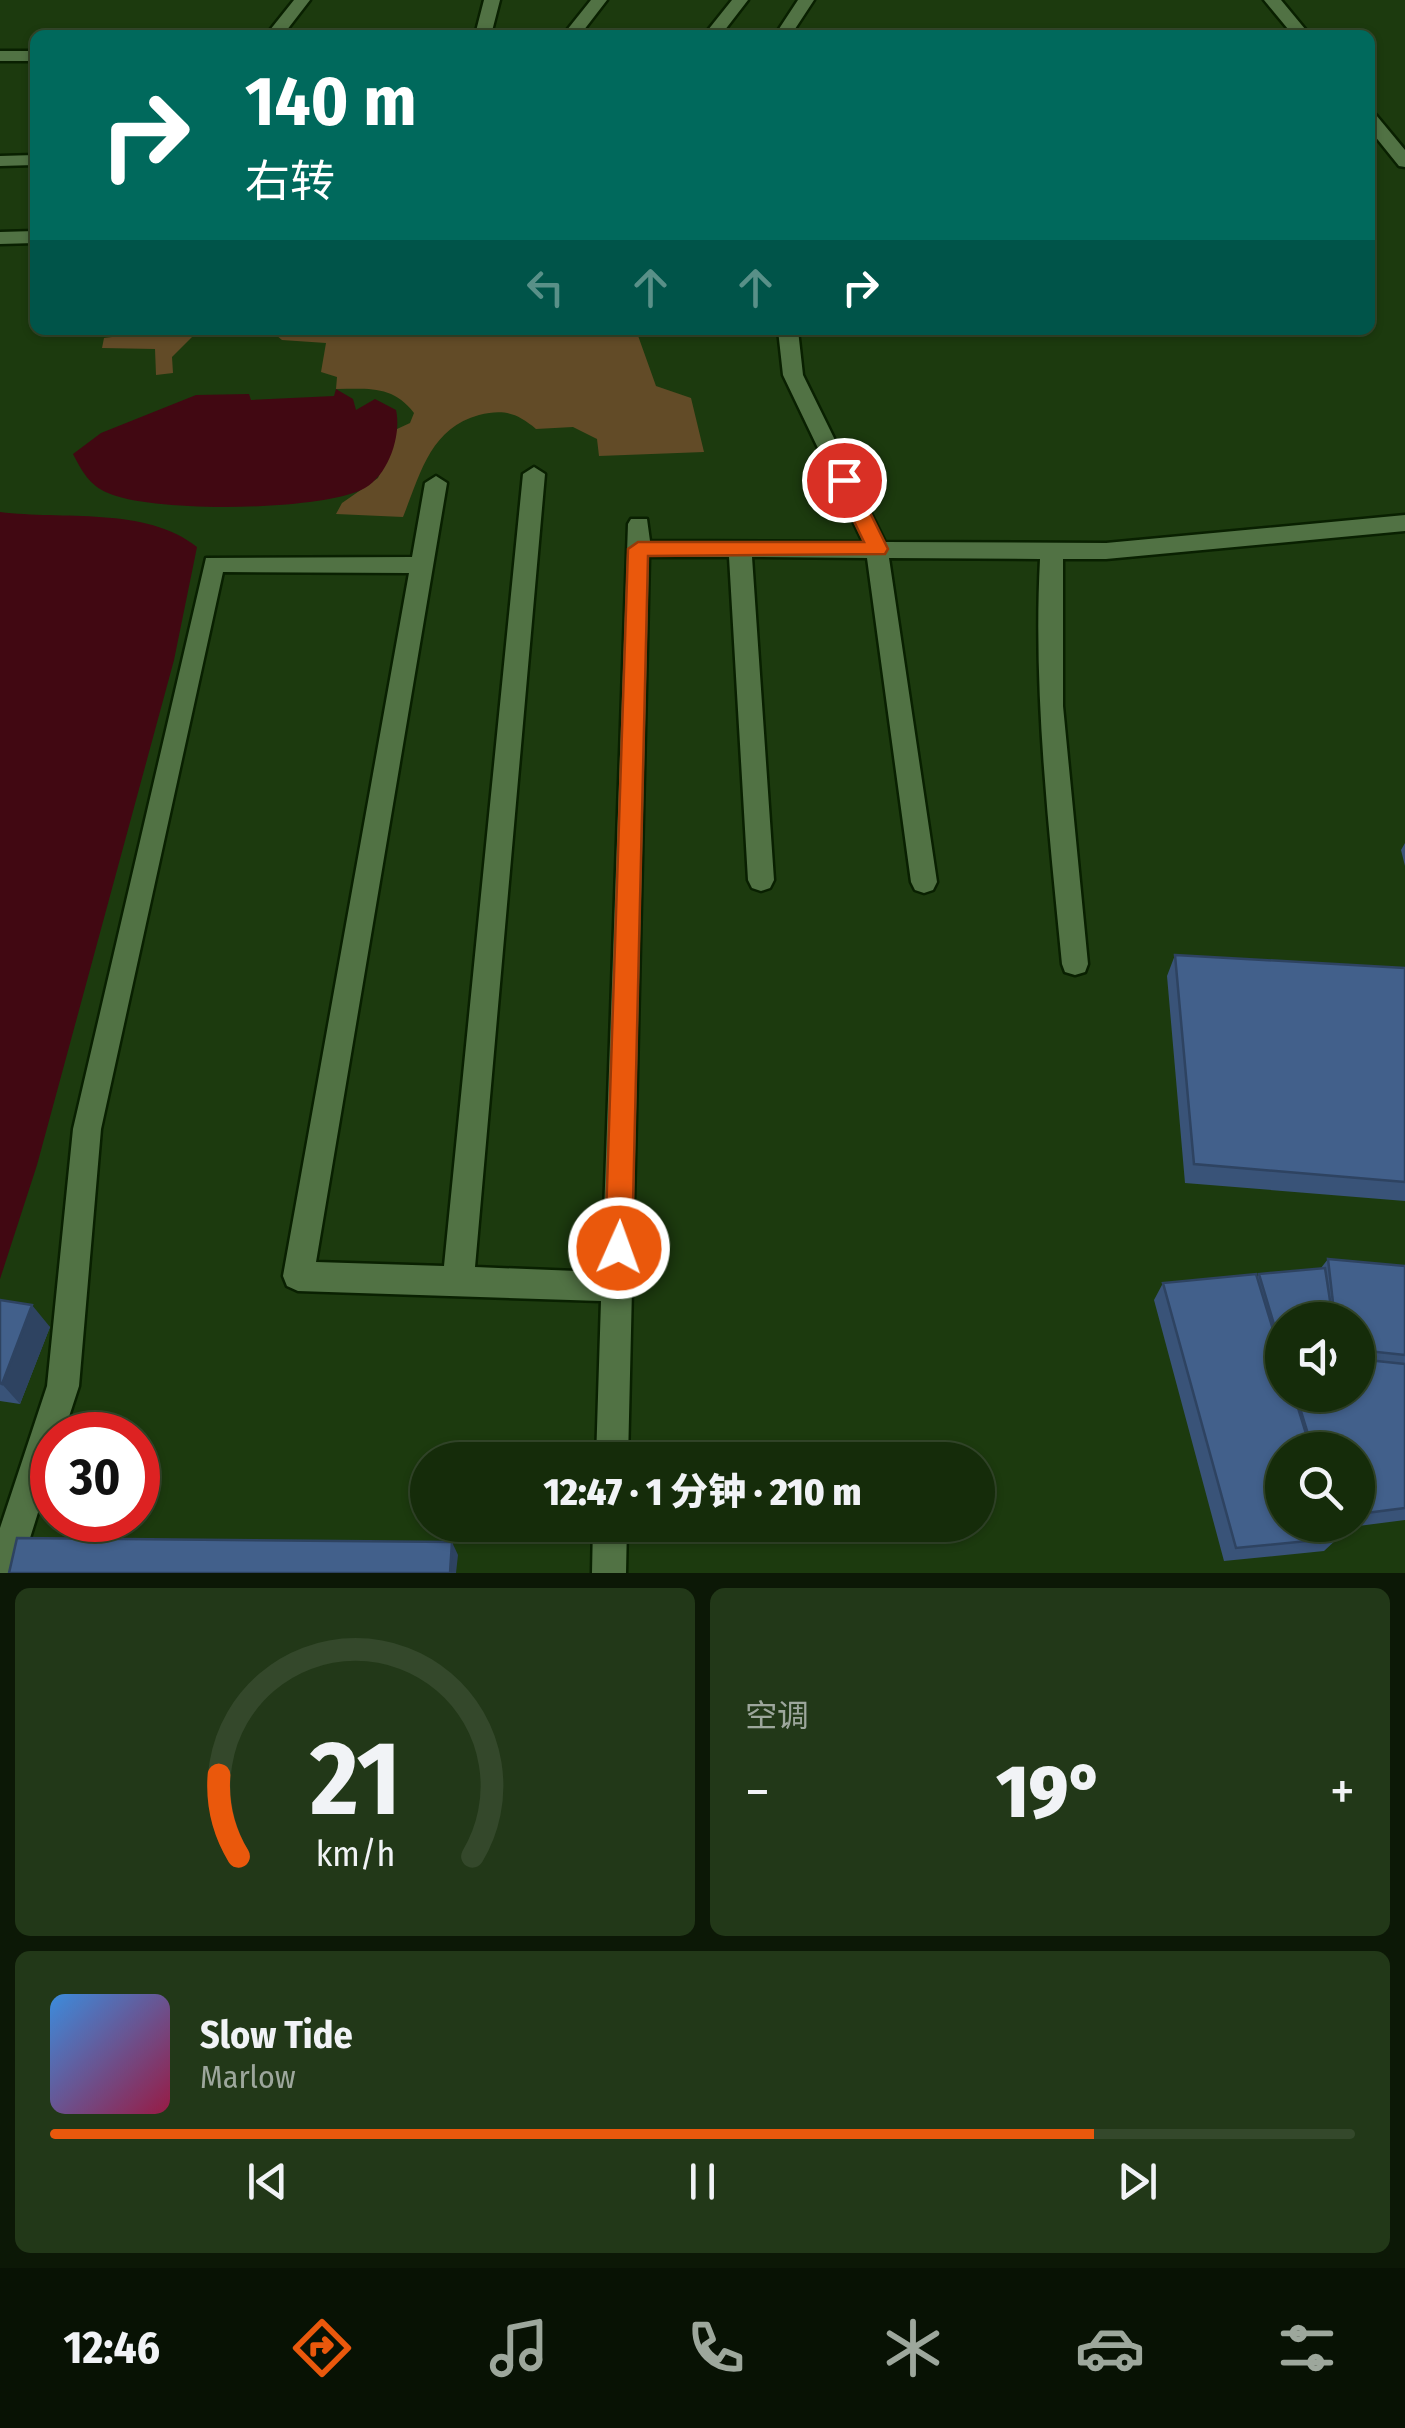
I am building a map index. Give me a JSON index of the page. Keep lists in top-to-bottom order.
{
  "page": {
    "turn": ["140 m", "右转"],
    "limit": "30",
    "trip": "12:47 · 1 分钟 · 210 m",
    "tile": "空调",
    "heat": ["−", "19°", "+"],
    "song": ["Slow Tide", "Marlow"],
    "tabs": "12:46",
    "gauge": ["21", "km/h"]
  }
}
